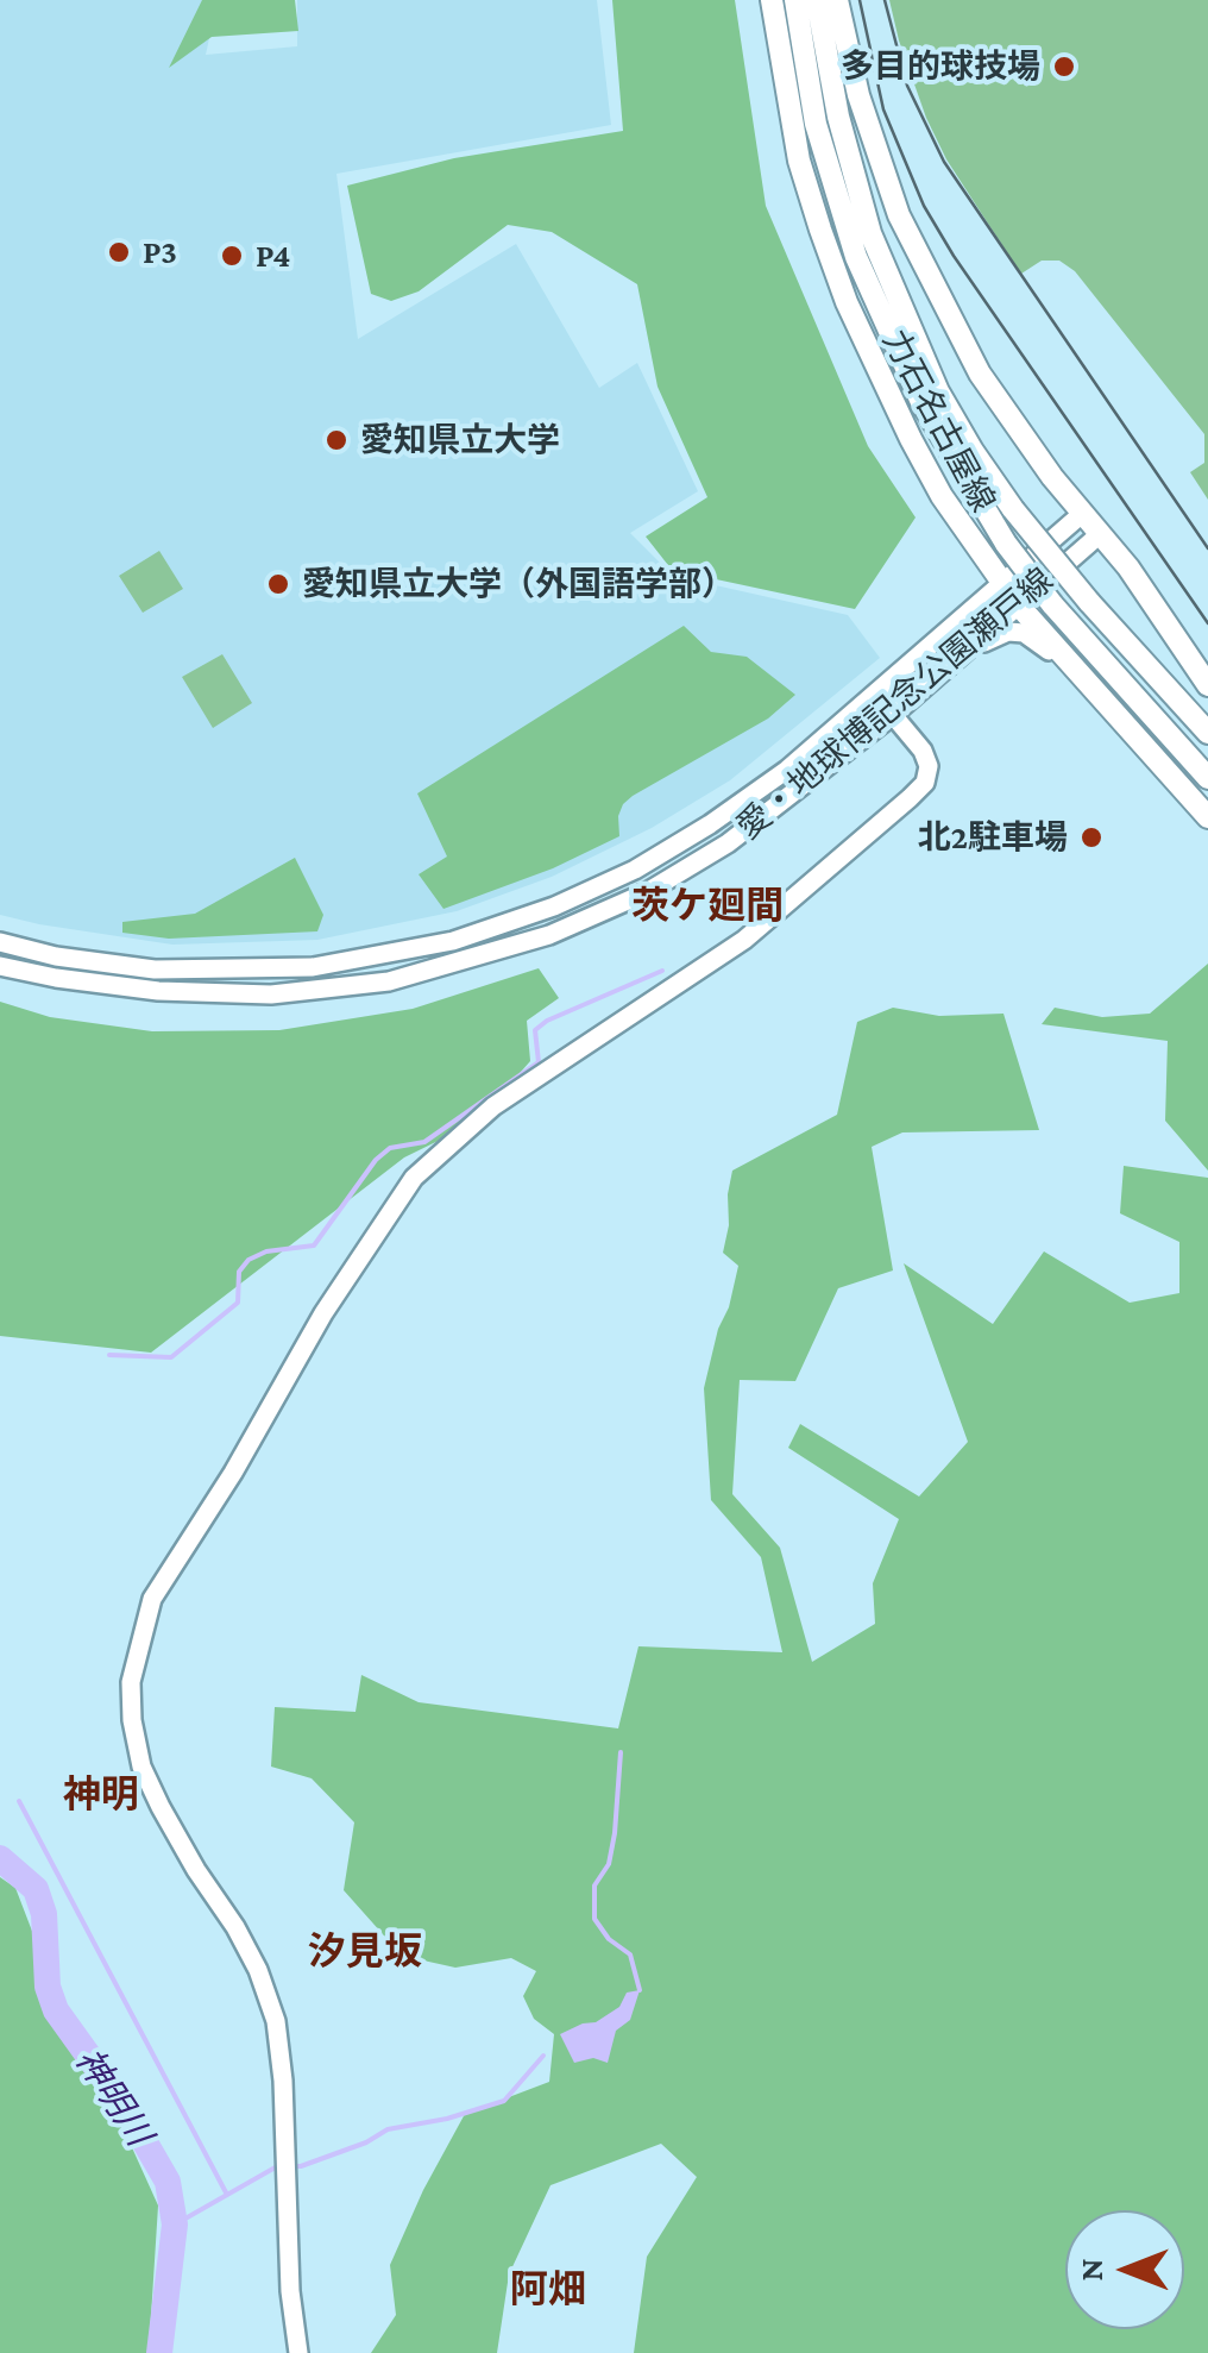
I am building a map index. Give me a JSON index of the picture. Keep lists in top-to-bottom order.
{
  "streets": {
    "main road": ["力石名古屋線", "愛・地球博記念公園瀬戸線"]
  },
  "districts": [
    "茨ケ廻間",
    "神明",
    "汐見坂",
    "阿畑"
  ],
  "water": ["神明川"],
  "places": [
    "多目的球技場",
    "P3",
    "P4",
    "愛知県立大学",
    "愛知県立大学（外国語学部）",
    "北2駐車場"
  ],
  "north": "left"
}
